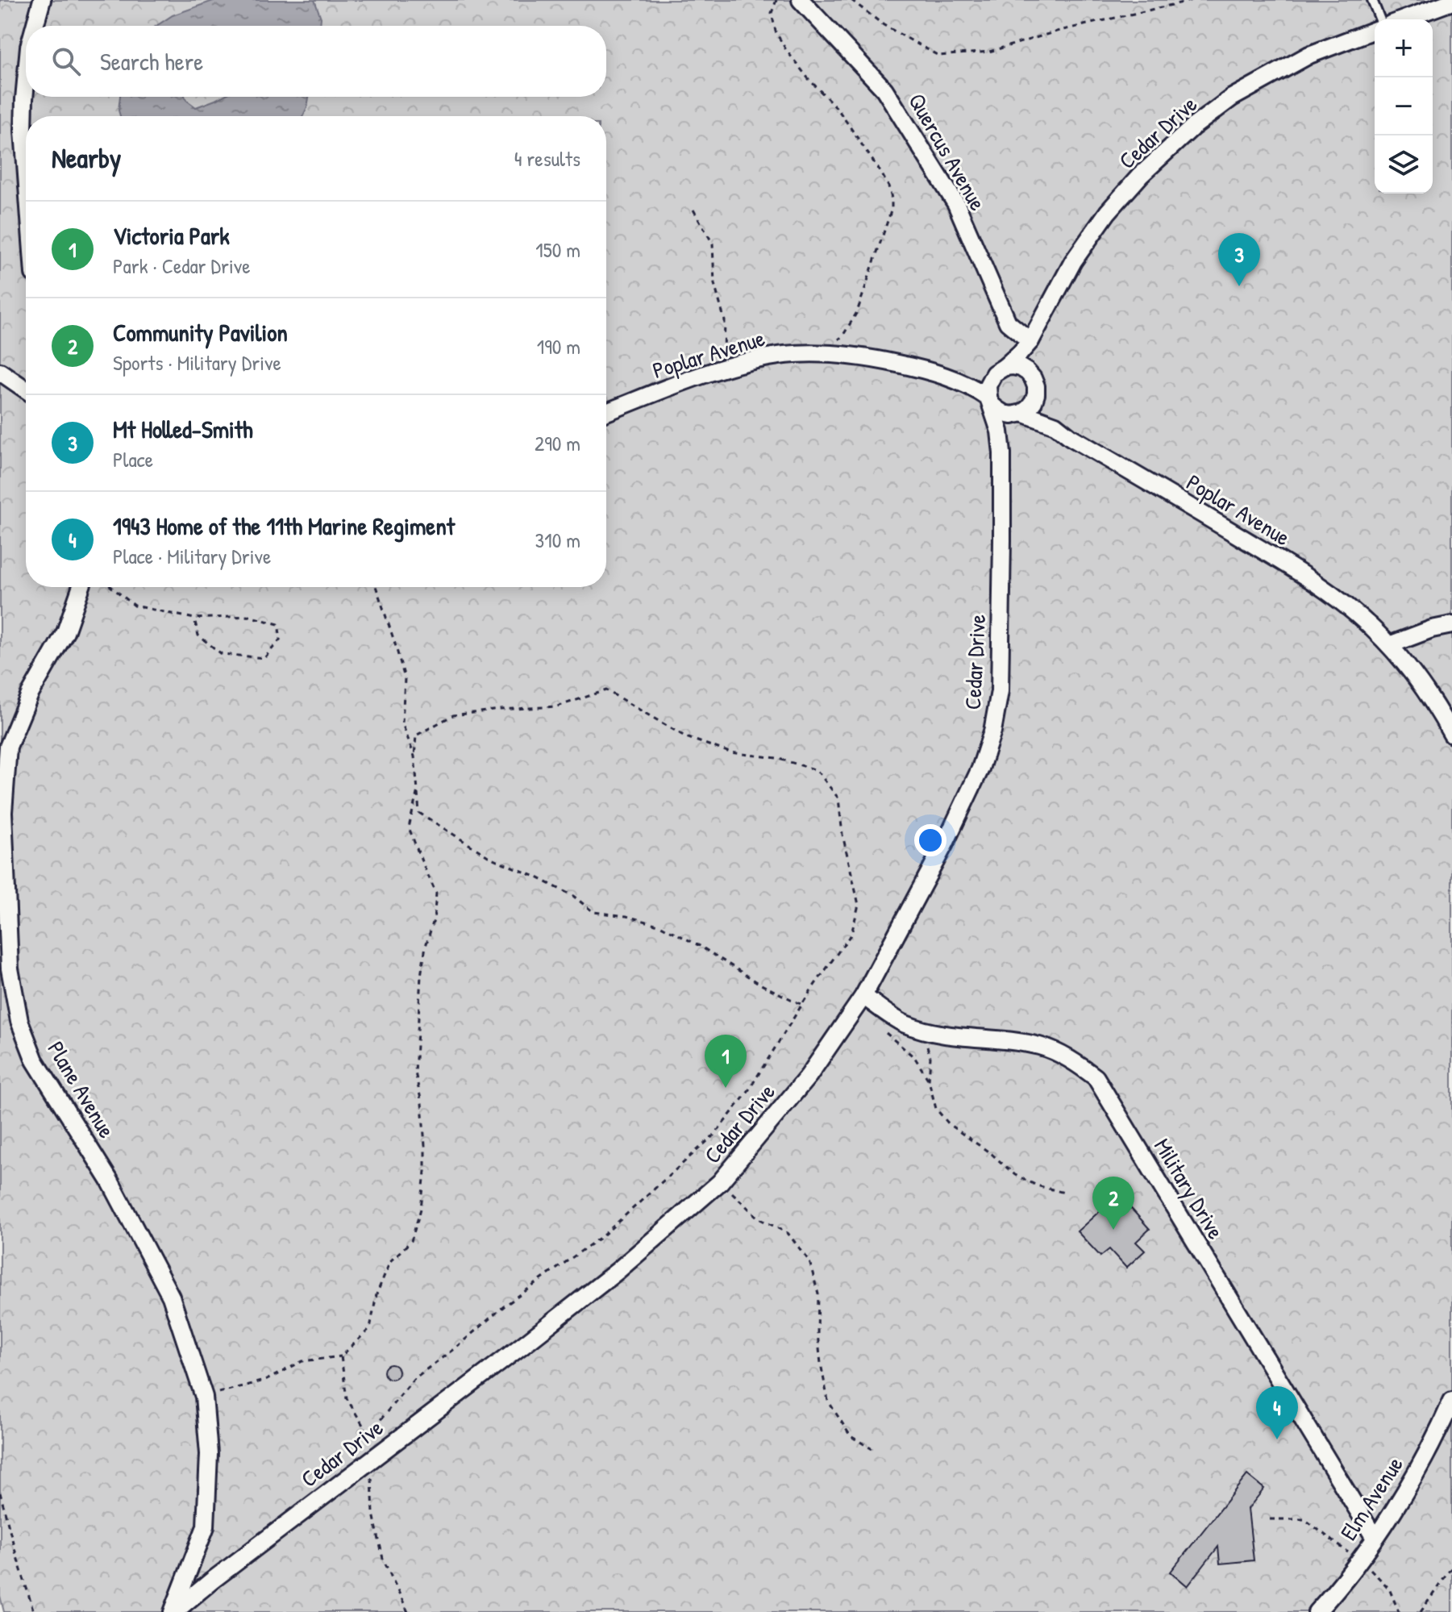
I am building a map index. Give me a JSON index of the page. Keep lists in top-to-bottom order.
{
  "streets": {
    "street": [
      "Cedar Drive",
      "Quercus Avenue",
      "Poplar Avenue",
      "Plane Avenue",
      "Military Drive",
      "Elm Avenue"
    ]
  },
  "crossings": [
    ["Cedar Drive", "Quercus Avenue"],
    ["Cedar Drive", "Poplar Avenue"],
    ["Cedar Drive", "Plane Avenue"],
    ["Cedar Drive", "Military Drive"],
    ["Military Drive", "Elm Avenue"]
  ],
  "page": {
    "map_buttons": ["+", "−"],
    "search": "Search here",
    "heading": ["Nearby", "4 results"],
    "list": [
      {
        "mark": "1",
        "name": "Victoria Park",
        "note": "Park · Cedar Drive",
        "value": "150 m"
      },
      {
        "mark": "2",
        "name": "Community Pavilion",
        "note": "Sports · Military Drive",
        "value": "190 m"
      },
      {
        "mark": "3",
        "name": "Mt Holled-Smith",
        "note": "Place",
        "value": "290 m"
      },
      {
        "mark": "4",
        "name": "1943 Home of the 11th Marine Regiment",
        "note": "Place · Military Drive",
        "value": "310 m"
      }
    ],
    "pins": [
      "3",
      "1",
      "2",
      "4"
    ]
  }
}
